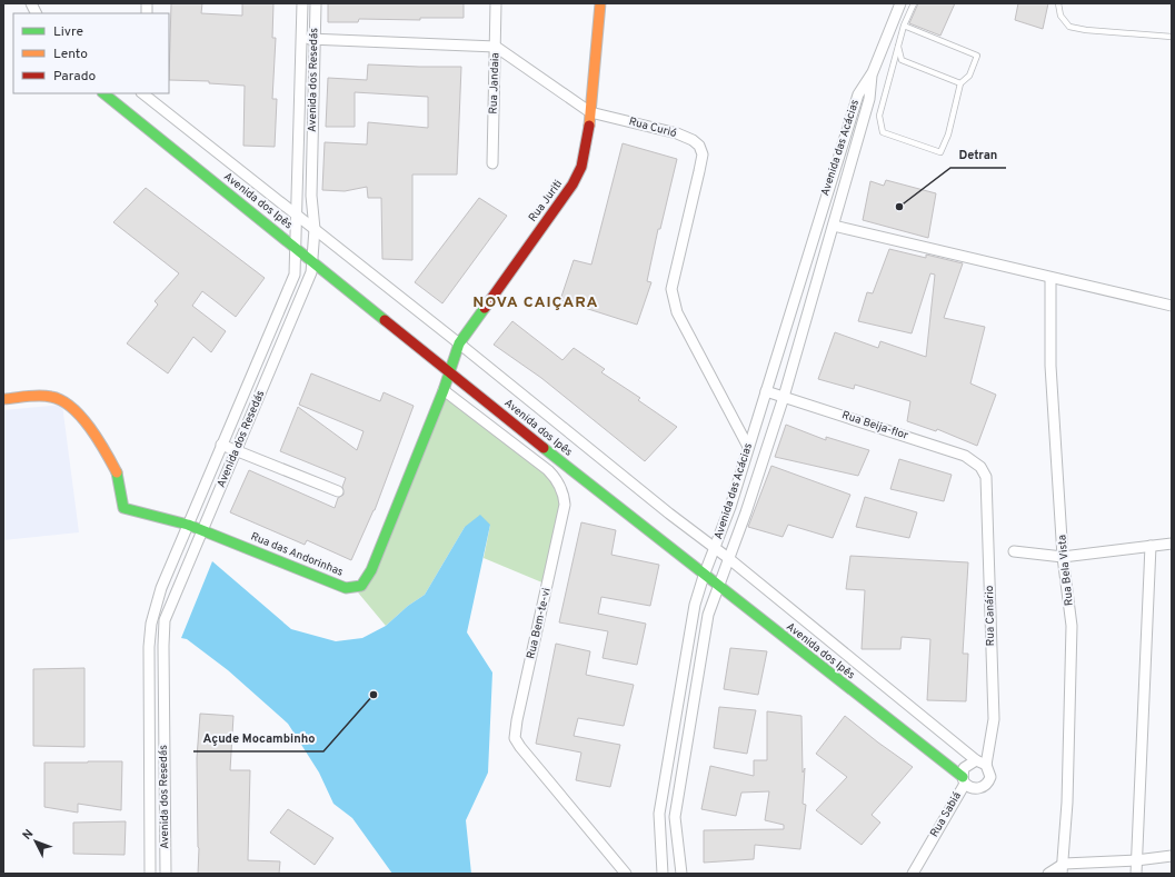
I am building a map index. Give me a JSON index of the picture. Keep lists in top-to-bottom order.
{
  "streets": {
    "street": [
      "Avenida dos Resedás",
      "Rua Jandaia",
      "Rua Curió",
      "Avenida das Acácias",
      "Avenida dos Ipês",
      "Rua Juriti",
      "Rua Beija-flor",
      "Rua das Andorinhas",
      "Rua Bela Vista",
      "Rua Canário",
      "Rua Bem-te-vi",
      "Rua Sabiá"
    ]
  },
  "crossings": [
    ["Avenida dos Resedás", "Avenida dos Ipês"],
    ["Avenida dos Resedás", "Rua das Andorinhas"],
    ["Rua Jandaia", "Rua Curió"],
    ["Rua Curió", "Avenida das Acácias"],
    ["Rua Curió", "Rua Juriti"],
    ["Avenida das Acácias", "Avenida dos Ipês"],
    ["Avenida das Acácias", "Rua Beija-flor"],
    ["Avenida dos Ipês", "Rua Juriti"],
    ["Avenida dos Ipês", "Rua Canário"],
    ["Avenida dos Ipês", "Rua Sabiá"],
    ["Rua Juriti", "Rua das Andorinhas"],
    ["Rua Juriti", "Rua Bem-te-vi"],
    ["Rua Beija-flor", "Rua Canário"],
    ["Rua das Andorinhas", "Rua Bem-te-vi"],
    ["Rua Canário", "Rua Sabiá"]
  ],
  "districts": ["NOVA CAIÇARA"],
  "places": ["Detran", "Açude Mocambinho"],
  "legend": ["Livre", "Lento", "Parado"],
  "north": "top left"
}
